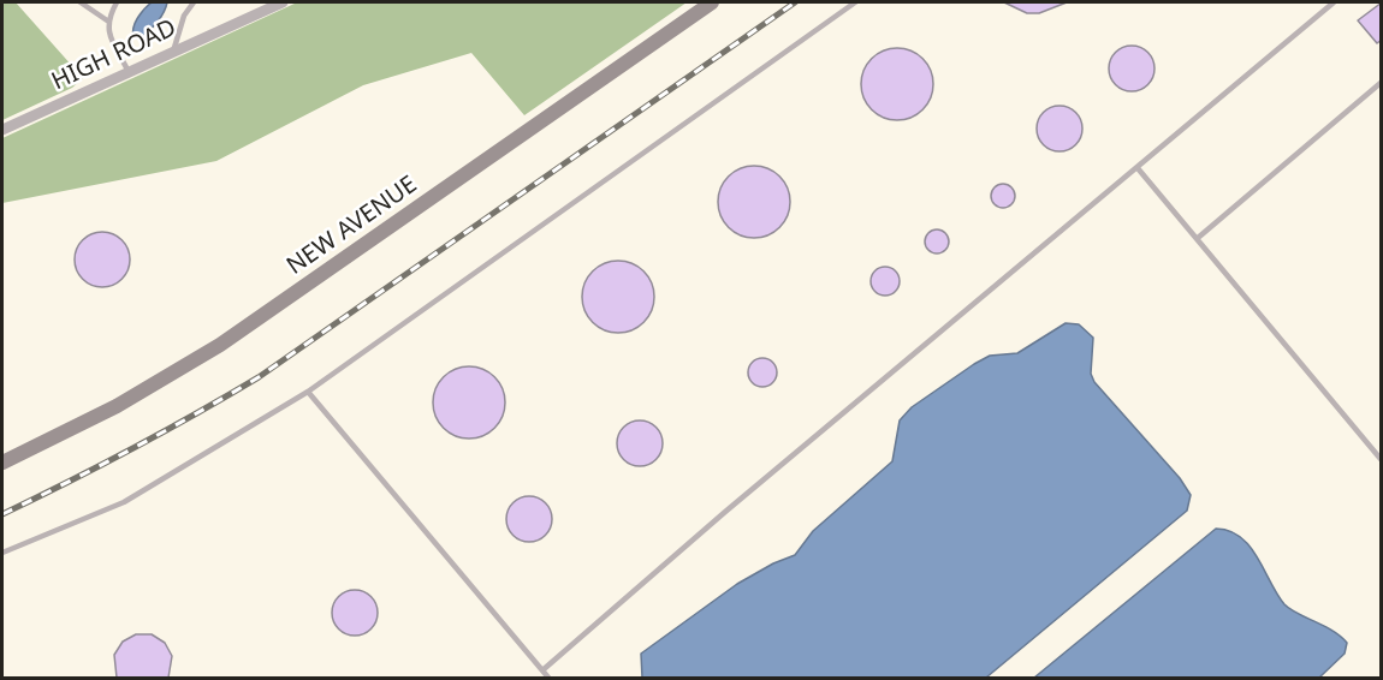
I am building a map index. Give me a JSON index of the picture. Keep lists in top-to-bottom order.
{
  "streets": {
    "main road": ["NEW AVENUE"],
    "street": ["HIGH ROAD"]
  }
}
